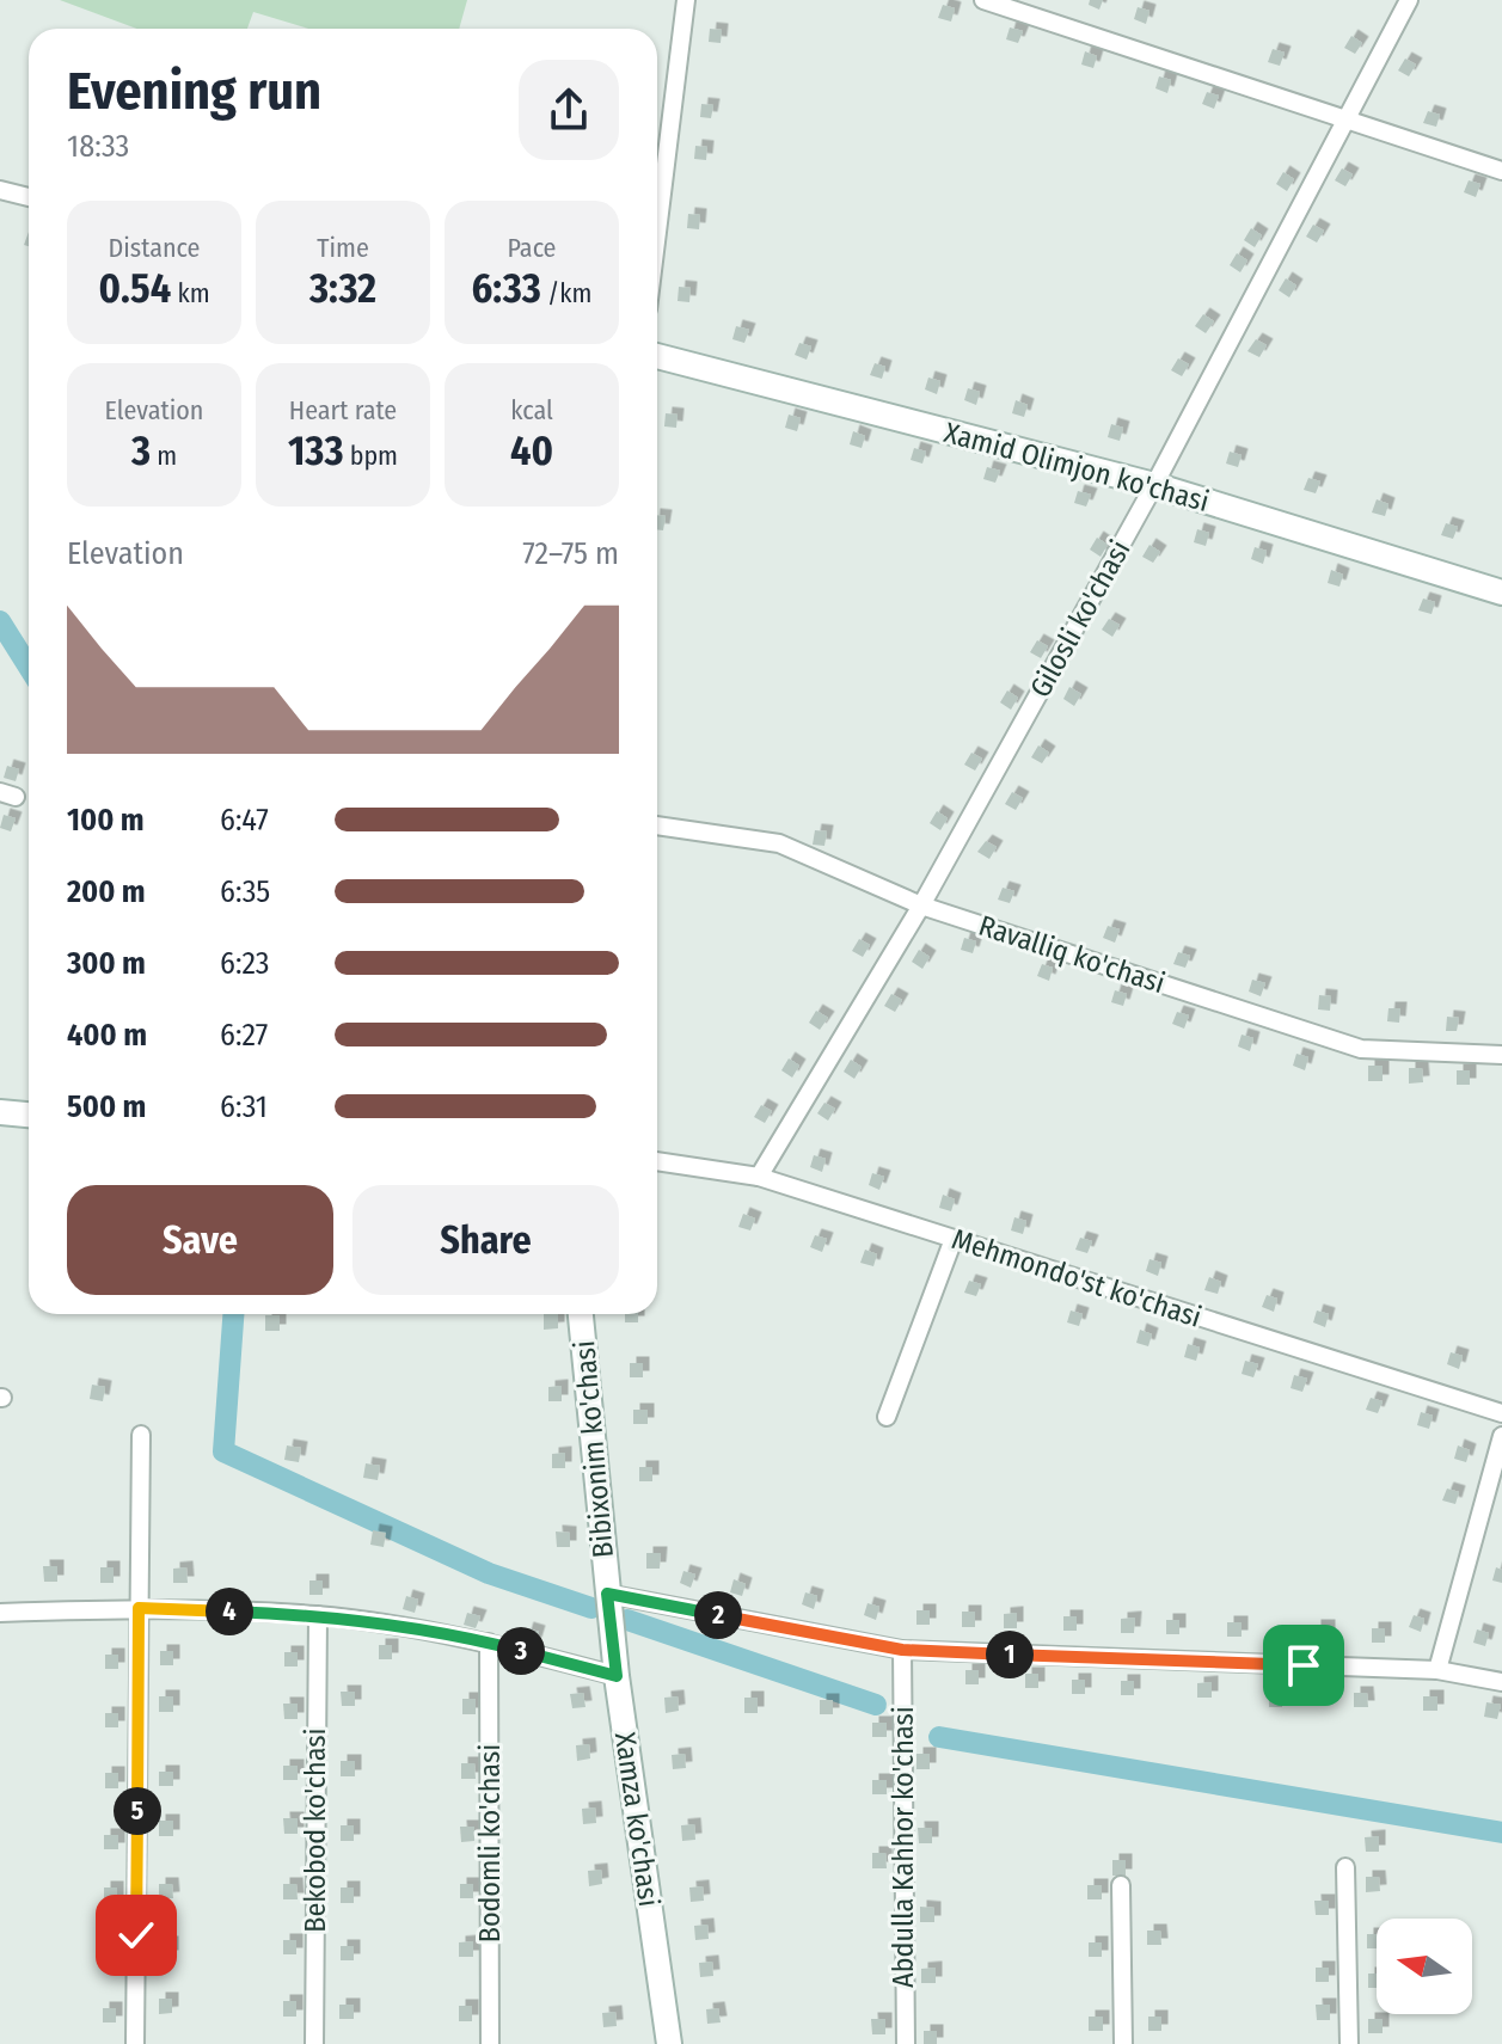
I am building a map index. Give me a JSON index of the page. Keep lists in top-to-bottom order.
{
  "streets": {
    "main road": ["Xamid Olimjon ko'chasi", "Bibixonim ko'chasi", "Xamza ko'chasi"],
    "street": [
      "Gilosli ko'chasi",
      "Ravalliq ko'chasi",
      "Mehmondo'st ko'chasi",
      "Bekobod ko'chasi",
      "Bodomli ko'chasi",
      "Abdulla Kahhor ko'chasi"
    ]
  },
  "crossings": [
    ["Xamid Olimjon ko'chasi", "Gilosli ko'chasi"],
    ["Gilosli ko'chasi", "Ravalliq ko'chasi"],
    ["Gilosli ko'chasi", "Mehmondo'st ko'chasi"],
    ["Bibixonim ko'chasi", "Xamza ko'chasi"]
  ],
  "north": "left",
  "page": {
    "heading": ["Evening run", "18:33"],
    "stats": [
      ["Distance", "0.54 km"],
      ["Time", "3:32"],
      ["Pace", "6:33 /km"],
      ["Elevation", "3 m"],
      ["Heart rate", "133 bpm"],
      ["kcal", "40"]
    ],
    "chart": ["Elevation", "72–75 m"],
    "list": [
      {
        "name": "100 m",
        "note": "6:47"
      },
      {
        "name": "200 m",
        "note": "6:35"
      },
      {
        "name": "300 m",
        "note": "6:23"
      },
      {
        "name": "400 m",
        "note": "6:27"
      },
      {
        "name": "500 m",
        "note": "6:31"
      }
    ],
    "buttons": ["Save", "Share"],
    "pins": [
      "4",
      "2",
      "3",
      "1",
      "5"
    ]
  }
}
